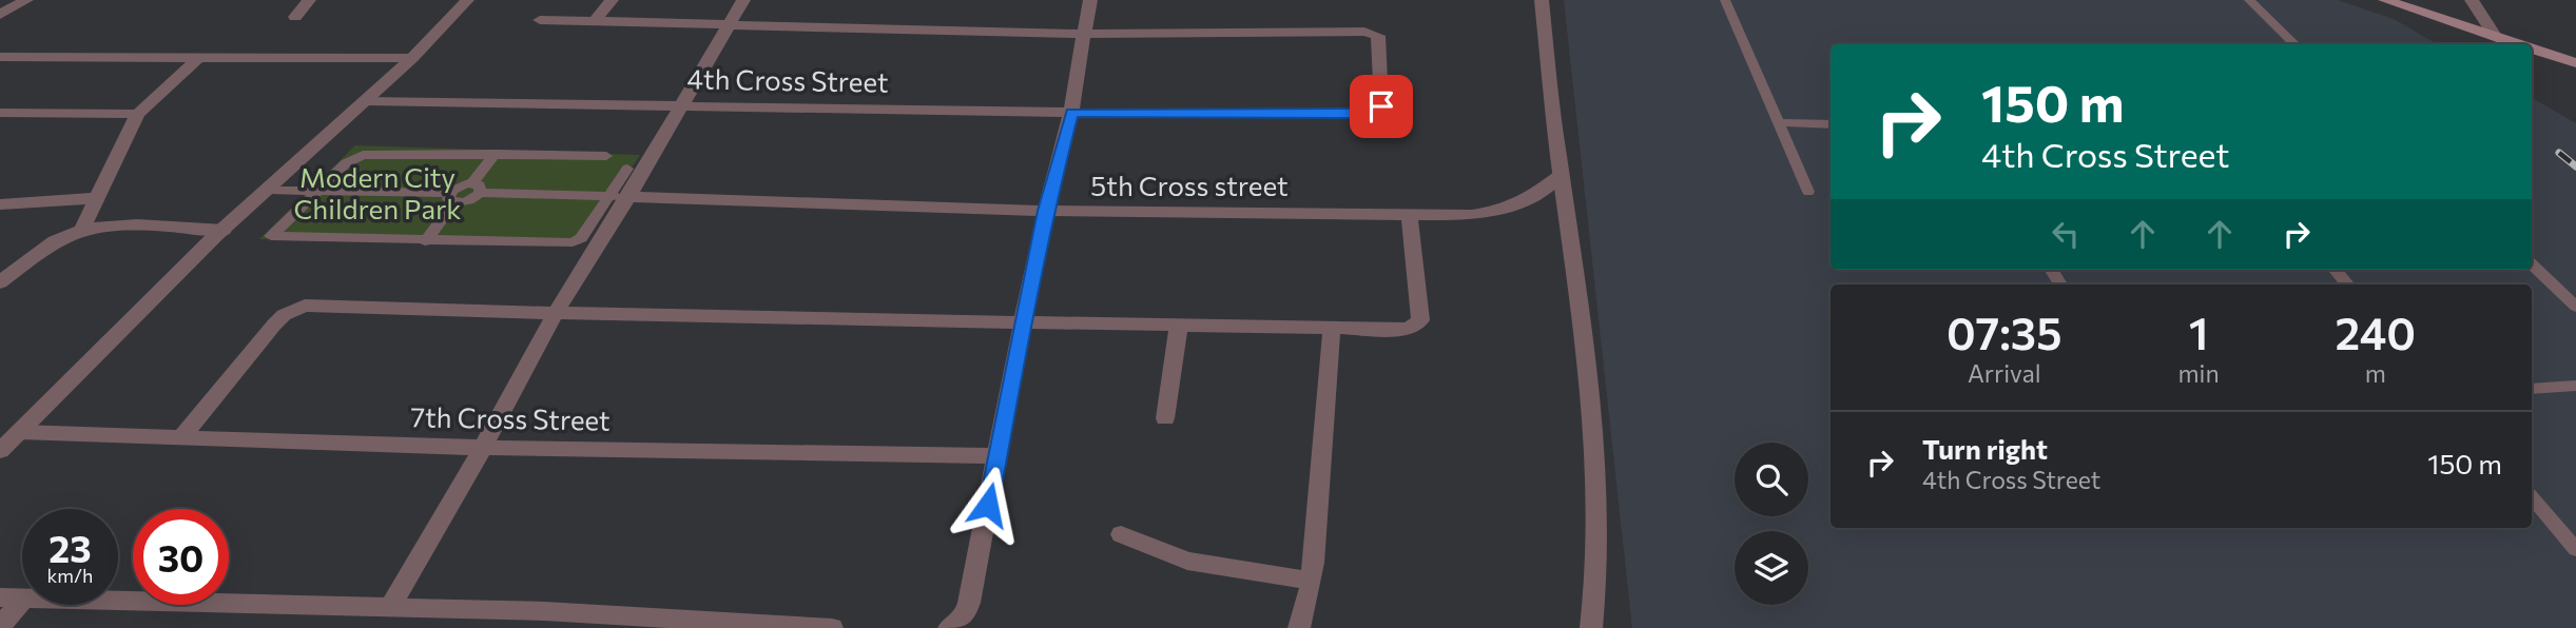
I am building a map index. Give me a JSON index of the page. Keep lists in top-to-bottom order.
{
  "streets": {
    "street": ["4th Cross Street", "5th Cross street", "7th Cross Street"]
  },
  "parks": ["Modern City Children Park"],
  "page": {
    "turn": ["150 m", "4th Cross Street"],
    "eta": [
      "07:35",
      "Arrival",
      "1",
      "min",
      "240",
      "m"
    ],
    "list": [
      {
        "name": "Turn right",
        "note": "4th Cross Street",
        "value": "150 m"
      }
    ],
    "speed": "23 km/h",
    "limit": "30"
  }
}
